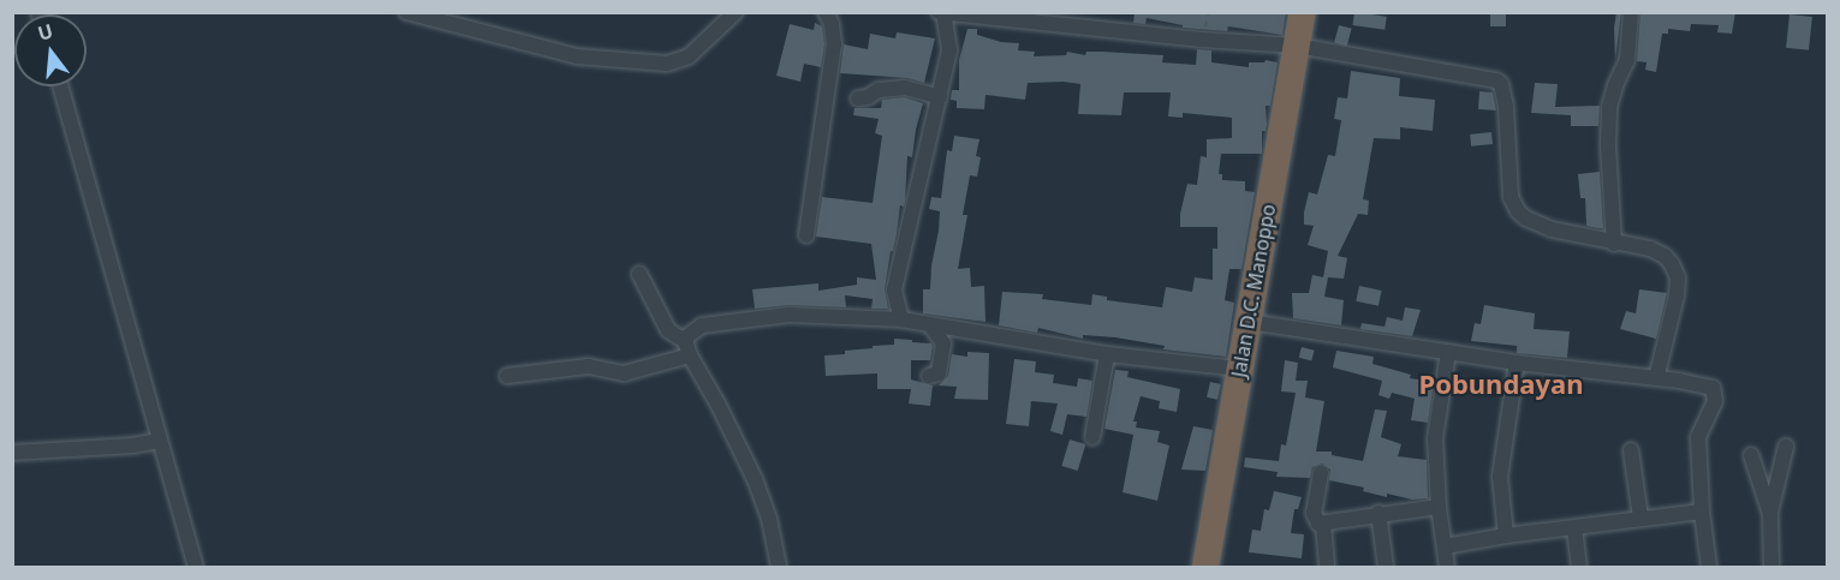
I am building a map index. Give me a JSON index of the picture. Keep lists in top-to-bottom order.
{
  "streets": {
    "highway": ["Jalan D.C. Manoppo"]
  },
  "districts": ["Pobundayan"],
  "north": "top"
}
